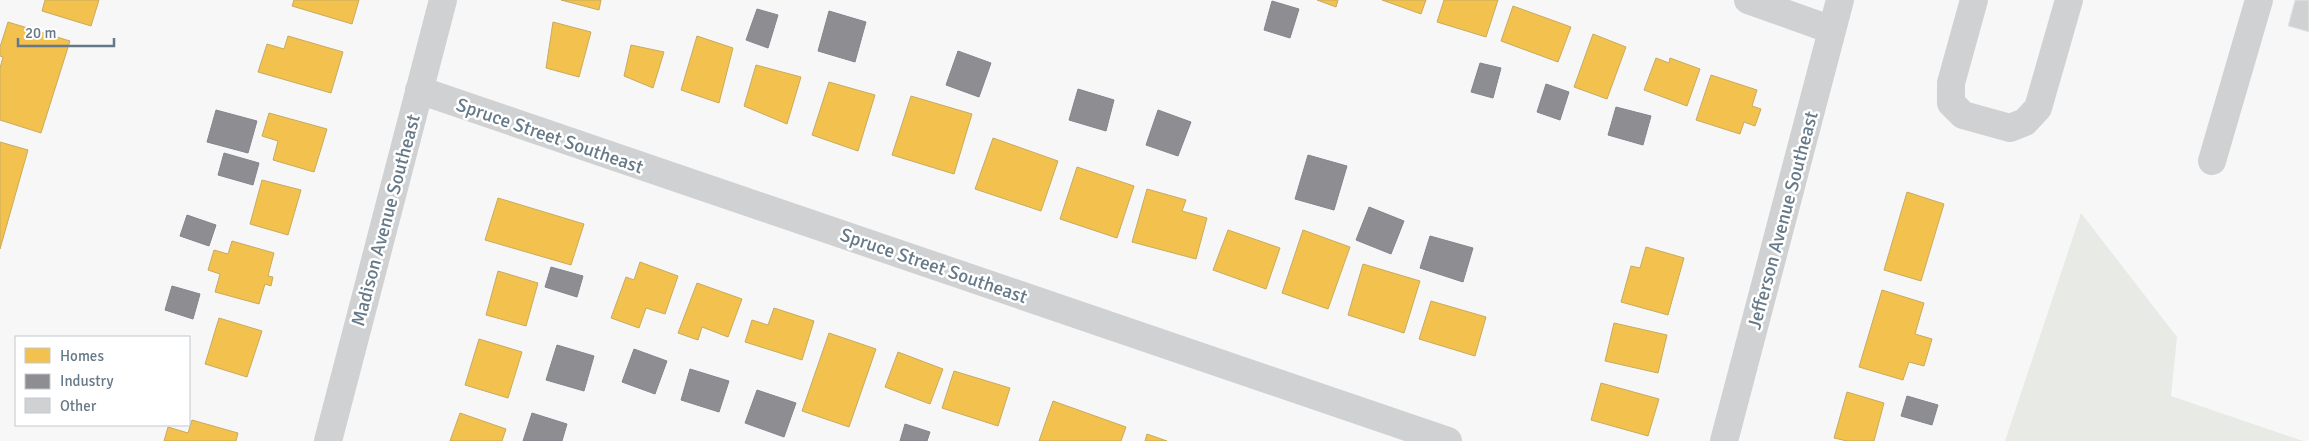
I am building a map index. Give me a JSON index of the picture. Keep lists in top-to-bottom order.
{
  "streets": {
    "street": ["Spruce Street Southeast", "Madison Avenue Southeast", "Jefferson Avenue Southeast"]
  },
  "crossings": [
    ["Spruce Street Southeast", "Madison Avenue Southeast"]
  ],
  "legend": ["Homes", "Industry", "Other"],
  "scale_bar": "20 m"
}
